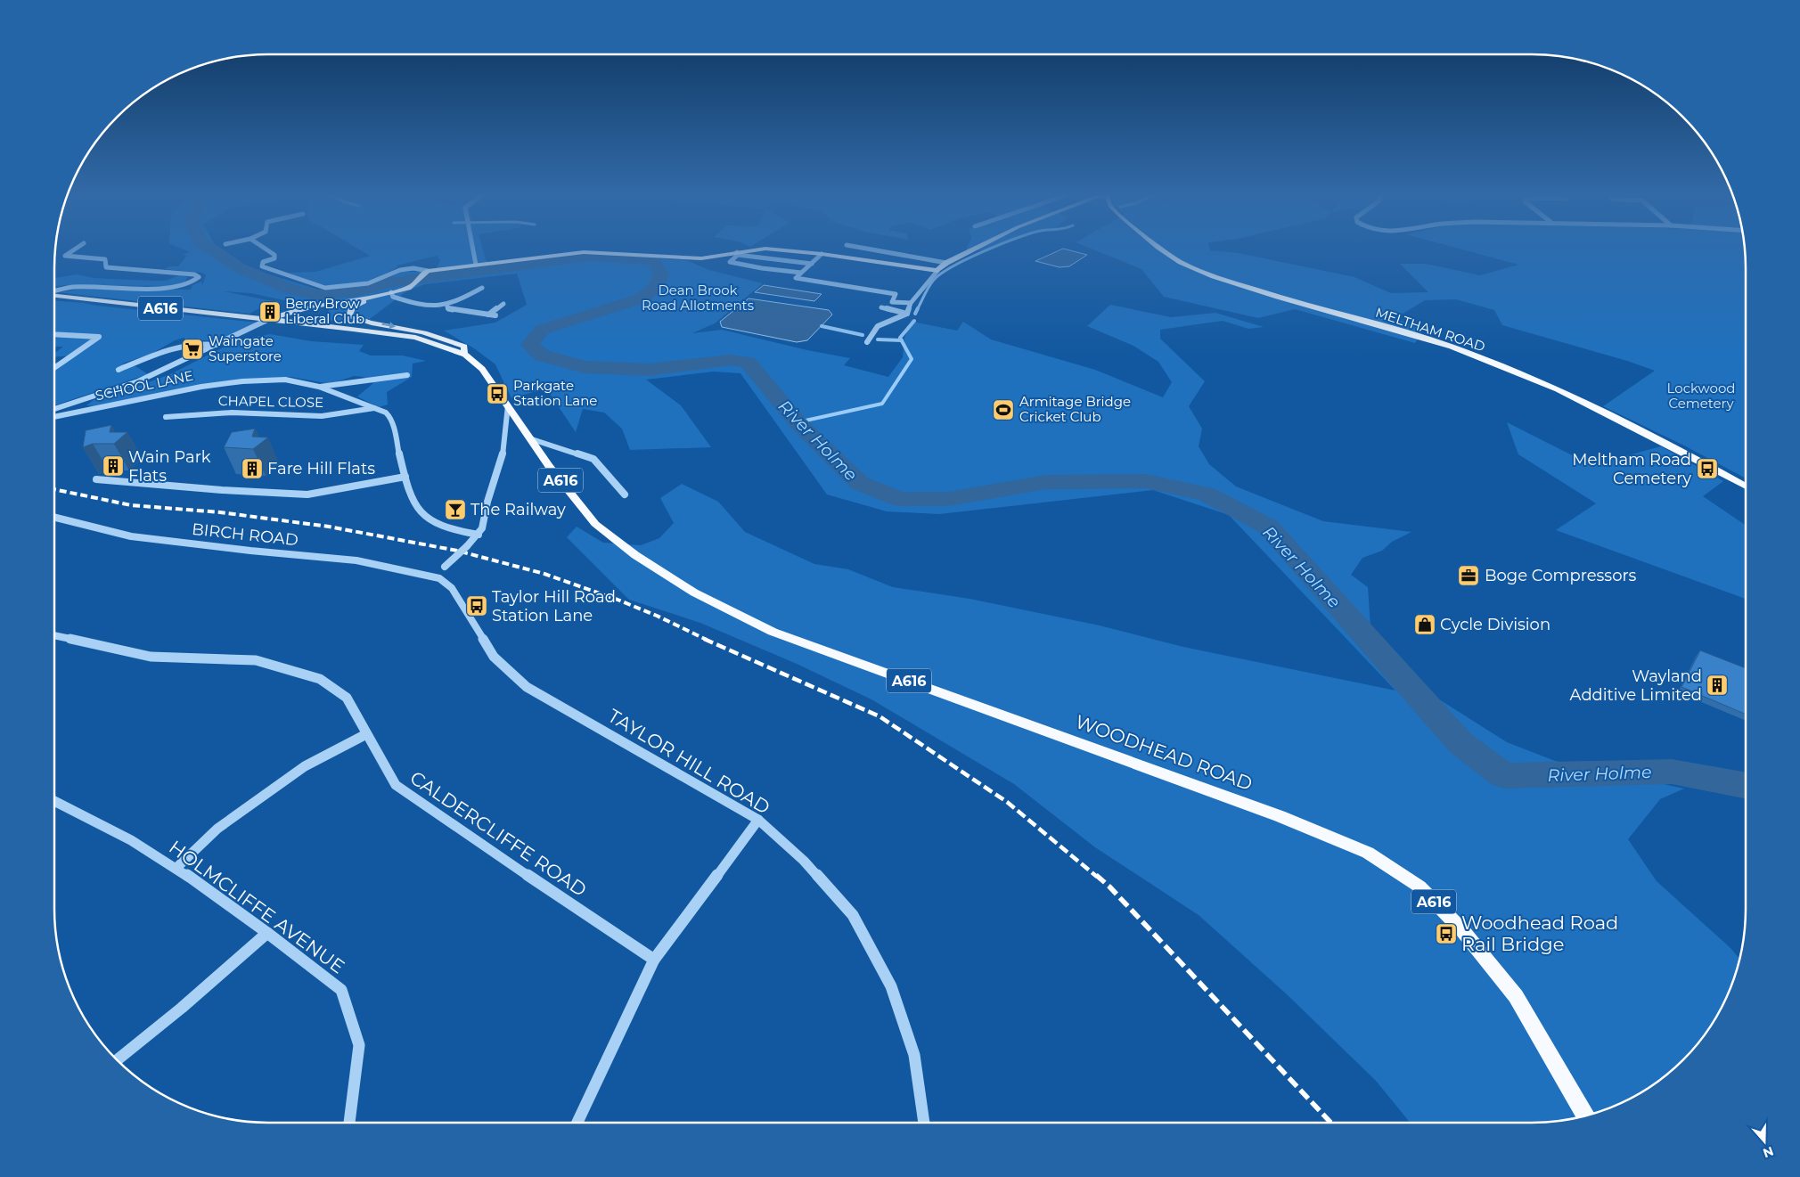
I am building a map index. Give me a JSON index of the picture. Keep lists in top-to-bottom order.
{
  "streets": {
    "main road": ["A616", "MELTHAM ROAD", "WOODHEAD ROAD"],
    "street": [
      "SCHOOL LANE",
      "CHAPEL CLOSE",
      "BIRCH ROAD",
      "TAYLOR HILL ROAD",
      "CALDERCLIFFE ROAD",
      "HOLMCLIFFE AVENUE"
    ]
  },
  "crossings": [
    ["A616", "WOODHEAD ROAD"],
    ["SCHOOL LANE", "CHAPEL CLOSE"],
    ["BIRCH ROAD", "TAYLOR HILL ROAD"]
  ],
  "water": ["River Holme"],
  "parks": ["Dean Brook Road Allotments", "Lockwood Cemetery"],
  "places": {
    "building": [
      "Berry Brow Liberal Club",
      "Wain Park Flats",
      "Fare Hill Flats",
      "Wayland Additive Limited"
    ],
    "supermarket": ["Waingate Superstore"],
    "bus stop": [
      "Parkgate Station Lane",
      "Meltham Road Cemetery",
      "Taylor Hill Road Station Lane",
      "Woodhead Road Rail Bridge"
    ],
    "sports": ["Armitage Bridge Cricket Club"],
    "bar": ["The Railway"],
    "office": ["Boge Compressors"],
    "shop": ["Cycle Division"]
  },
  "north": "bottom"
}
